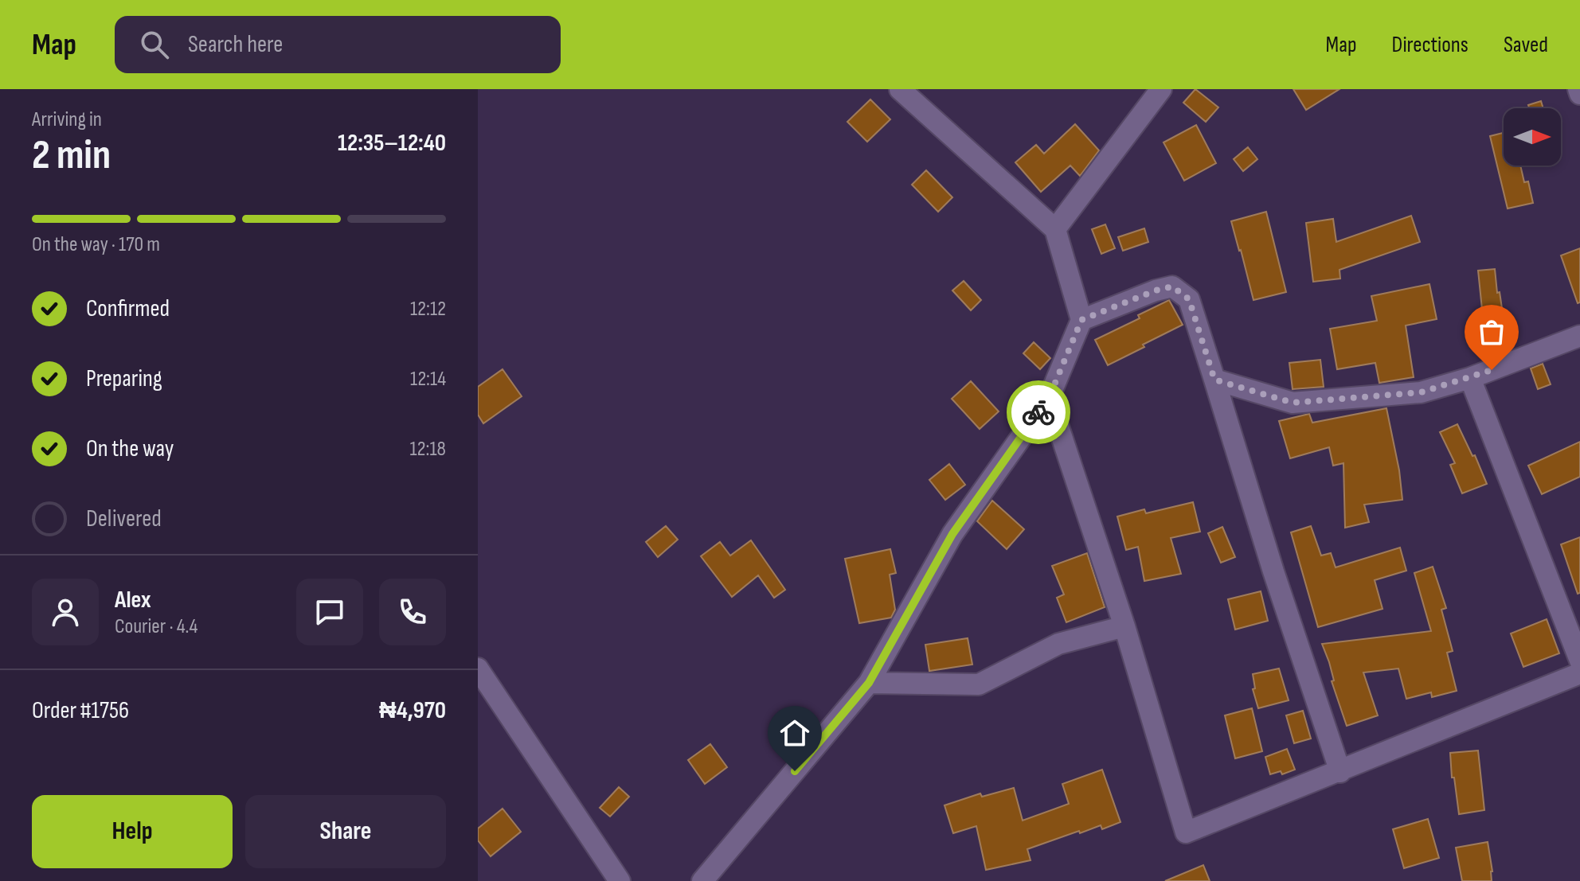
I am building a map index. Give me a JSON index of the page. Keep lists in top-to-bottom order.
{
  "north": "right",
  "page": {
    "header": "Map",
    "search": "Search here",
    "nav": ["Map", "Directions", "Saved"],
    "heading": ["2 min", "Arriving in", "12:35–12:40"],
    "panel": [
      "Alex",
      "Courier · 4.4",
      "Order #1756",
      "₦4,970"
    ],
    "bar": "On the way · 170 m",
    "list": [
      ["Confirmed", "12:12"],
      ["Preparing", "12:14"],
      ["On the way", "12:18"],
      "Delivered"
    ],
    "buttons": ["Help", "Share"]
  }
}
